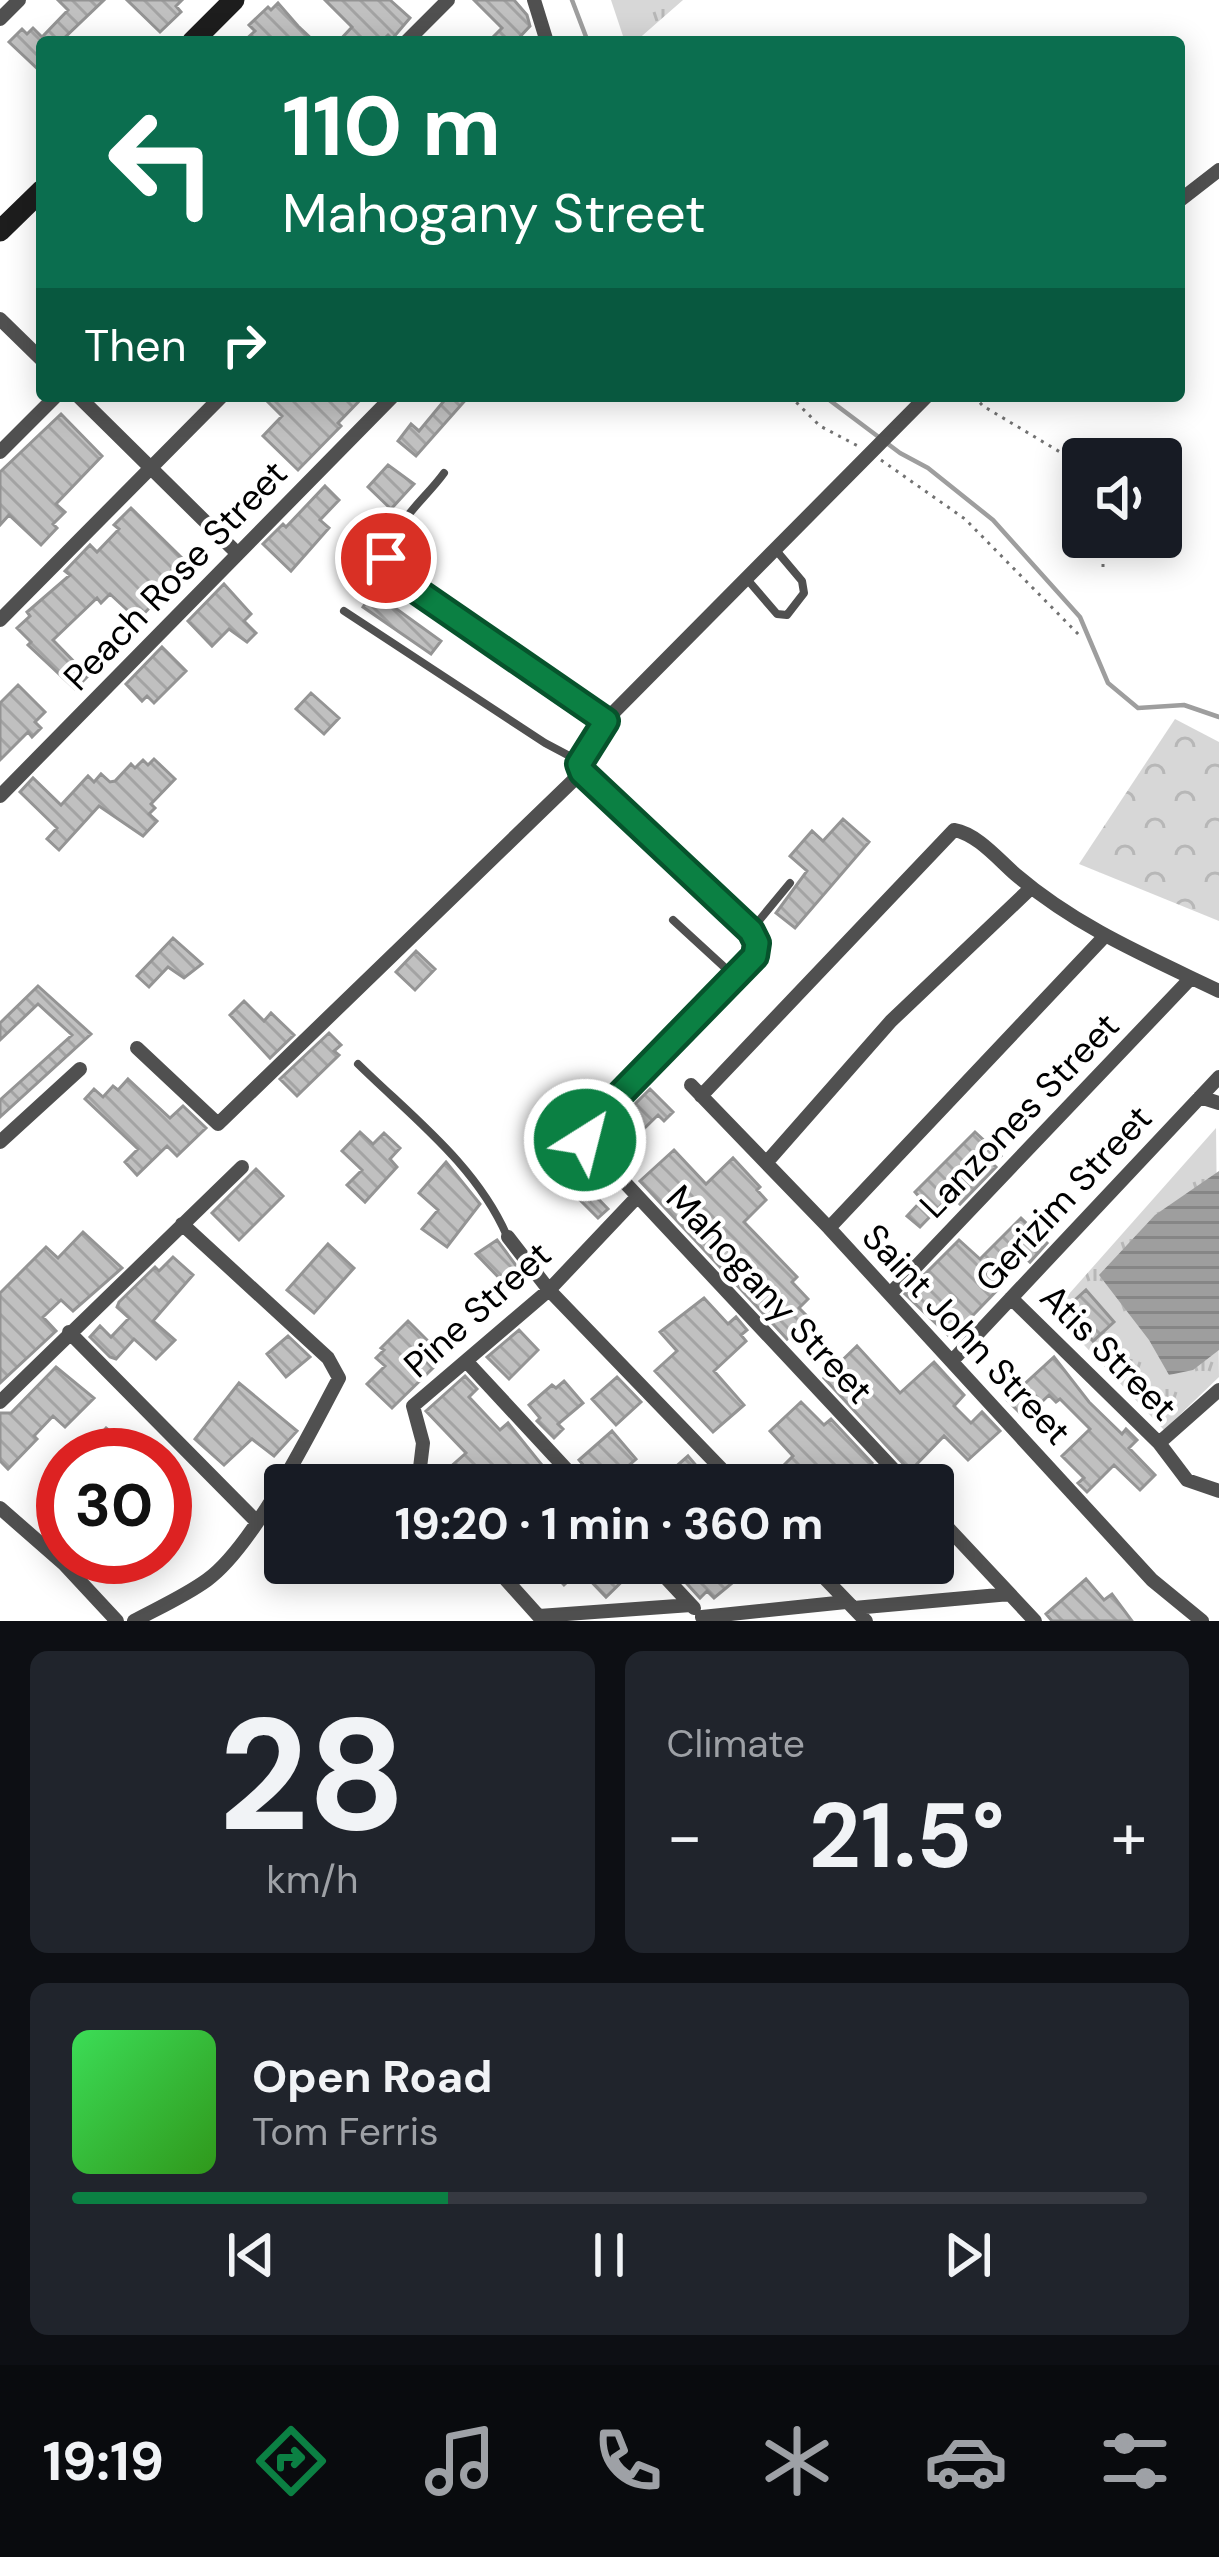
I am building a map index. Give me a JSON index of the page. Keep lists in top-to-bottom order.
{
  "streets": {
    "street": [
      "Peach Rose Street",
      "Lanzones Street",
      "Gerizim Street",
      "Mahogany Street",
      "Pine Street",
      "Saint John Street",
      "Atis Street"
    ]
  },
  "crossings": [
    ["Lanzones Street", "Saint John Street"],
    ["Gerizim Street", "Saint John Street"],
    ["Gerizim Street", "Atis Street"],
    ["Mahogany Street", "Pine Street"]
  ],
  "page": {
    "turn": ["110 m", "Mahogany Street"],
    "then": "Then",
    "limit": "30",
    "trip": "19:20 · 1 min · 360 m",
    "tile": [
      ["28", "km/h"],
      "Climate"
    ],
    "heat": ["−", "21.5°", "+"],
    "song": ["Open Road", "Tom Ferris"],
    "tabs": "19:19"
  }
}
